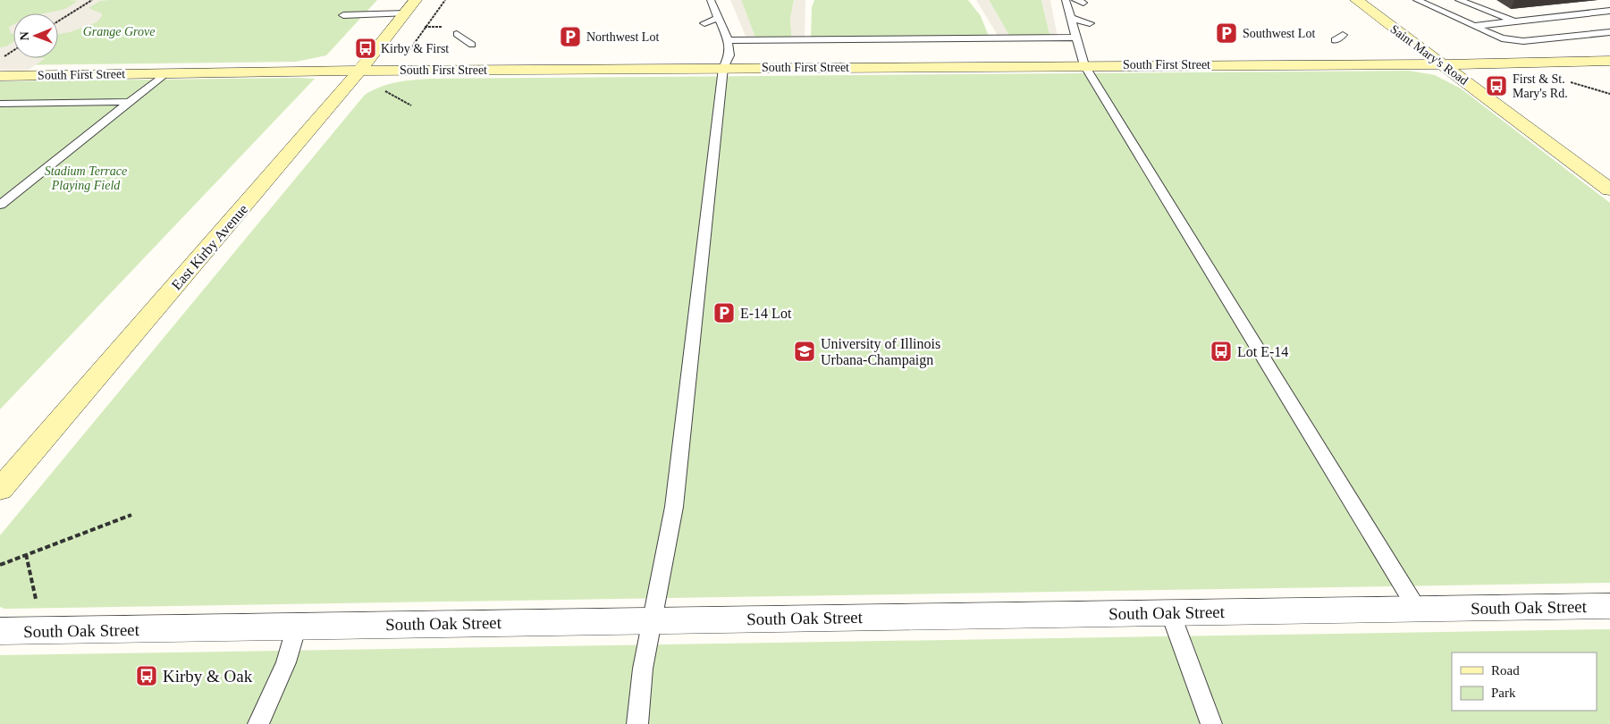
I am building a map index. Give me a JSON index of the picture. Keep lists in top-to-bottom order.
{
  "streets": {
    "street": [
      "Saint Mary's Road",
      "South First Street",
      "East Kirby Avenue",
      "South Oak Street"
    ]
  },
  "crossings": [
    ["Saint Mary's Road", "South First Street"],
    ["South First Street", "East Kirby Avenue"]
  ],
  "parks": ["Grange Grove", "Stadium Terrace Playing Field"],
  "places": {
    "parking": ["Southwest Lot", "Northwest Lot", "E-14 Lot"],
    "bus stop": [
      "Kirby & First",
      "First & St. Mary's Rd.",
      "Lot E-14",
      "Kirby & Oak"
    ],
    "school or university": ["University of Illinois Urbana-Champaign"]
  },
  "legend": ["Road", "Park"],
  "north": "left"
}
